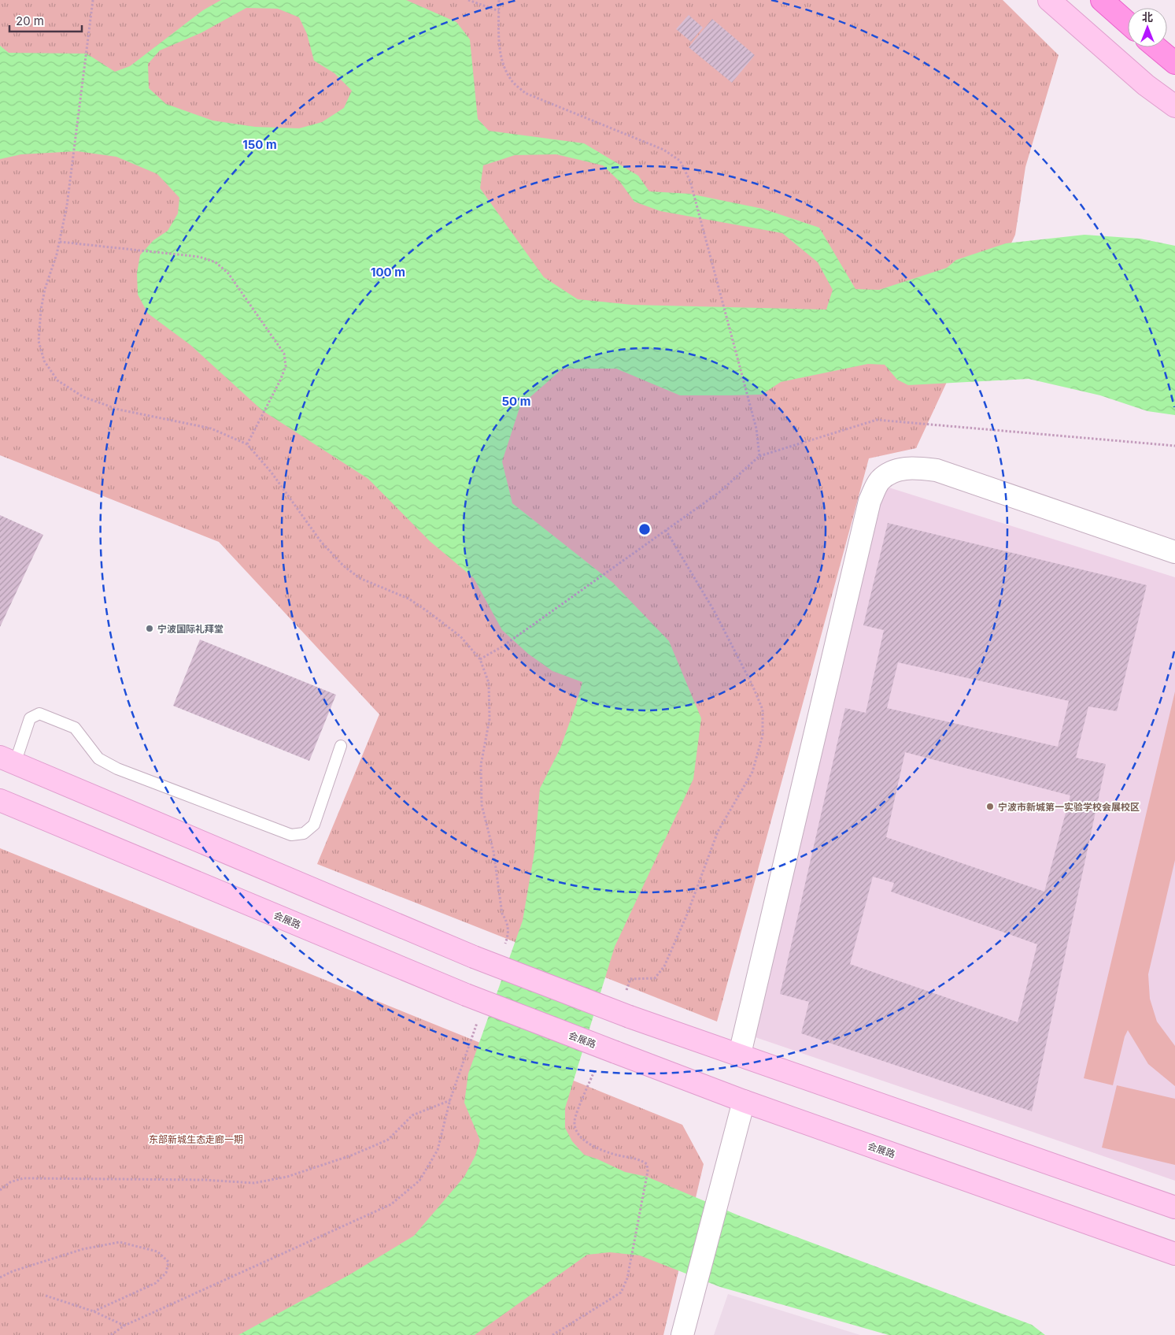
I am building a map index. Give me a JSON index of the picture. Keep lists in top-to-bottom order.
{
  "streets": {
    "street": ["会展路"]
  },
  "parks": ["东部新城生态走廊一期"],
  "places": ["宁波国际礼拜堂", "宁波市新城第一实验学校会展校区"],
  "scale_bar": "20 m",
  "north": "top",
  "rings": ["150 m", "100 m", "50 m"]
}
